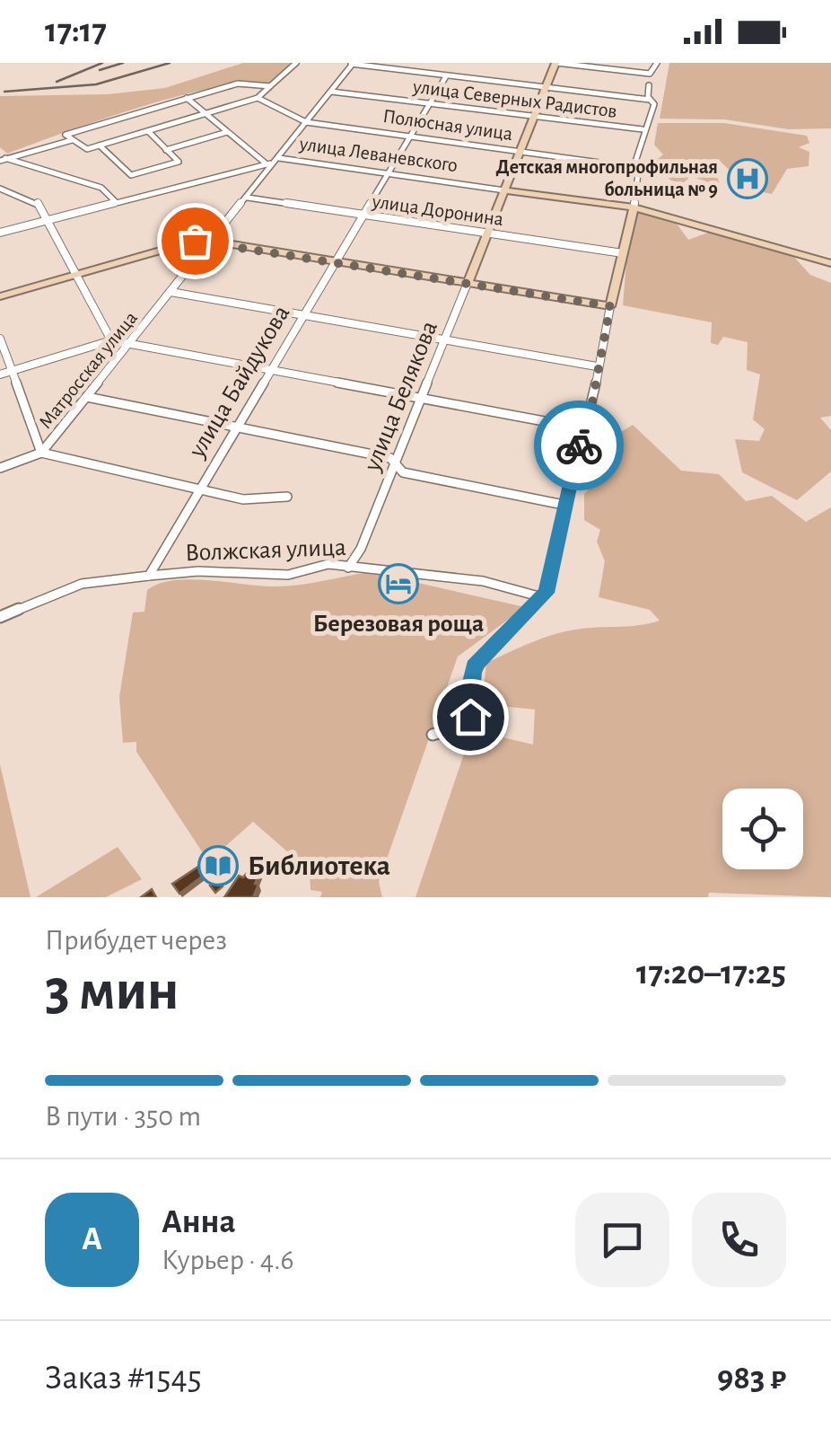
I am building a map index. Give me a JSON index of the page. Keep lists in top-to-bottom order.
{
  "streets": {
    "street": [
      "улица Северных Радистов",
      "Полюсная улица",
      "улица Леваневского",
      "улица Доронина",
      "Матросская улица",
      "улица Байдукова",
      "улица Белякова",
      "Волжская улица"
    ]
  },
  "crossings": [
    ["улица Северных Радистов", "Матросская улица"],
    ["улица Северных Радистов", "улица Байдукова"],
    ["улица Северных Радистов", "улица Белякова"],
    ["Полюсная улица", "Матросская улица"],
    ["Полюсная улица", "улица Байдукова"],
    ["Полюсная улица", "улица Белякова"],
    ["улица Леваневского", "Матросская улица"],
    ["улица Леваневского", "улица Байдукова"],
    ["улица Леваневского", "улица Белякова"],
    ["улица Доронина", "Матросская улица"],
    ["улица Доронина", "улица Байдукова"],
    ["улица Доронина", "улица Белякова"],
    ["Матросская улица", "Волжская улица"],
    ["улица Байдукова", "Волжская улица"],
    ["улица Белякова", "Волжская улица"]
  ],
  "places": {
    "hospital": ["Детская многопрофильная больница № 9"],
    "hotel": ["Березовая роща"],
    "library": ["Библиотека"]
  },
  "page": {
    "status": "17:17",
    "heading": ["3 мин", "Прибудет через", "17:20–17:25"],
    "panel": [
      "Анна",
      "Курьер · 4.6",
      "Заказ #1545",
      "983 ₽"
    ],
    "bar": "В пути · 350 m",
    "round": "А"
  }
}
